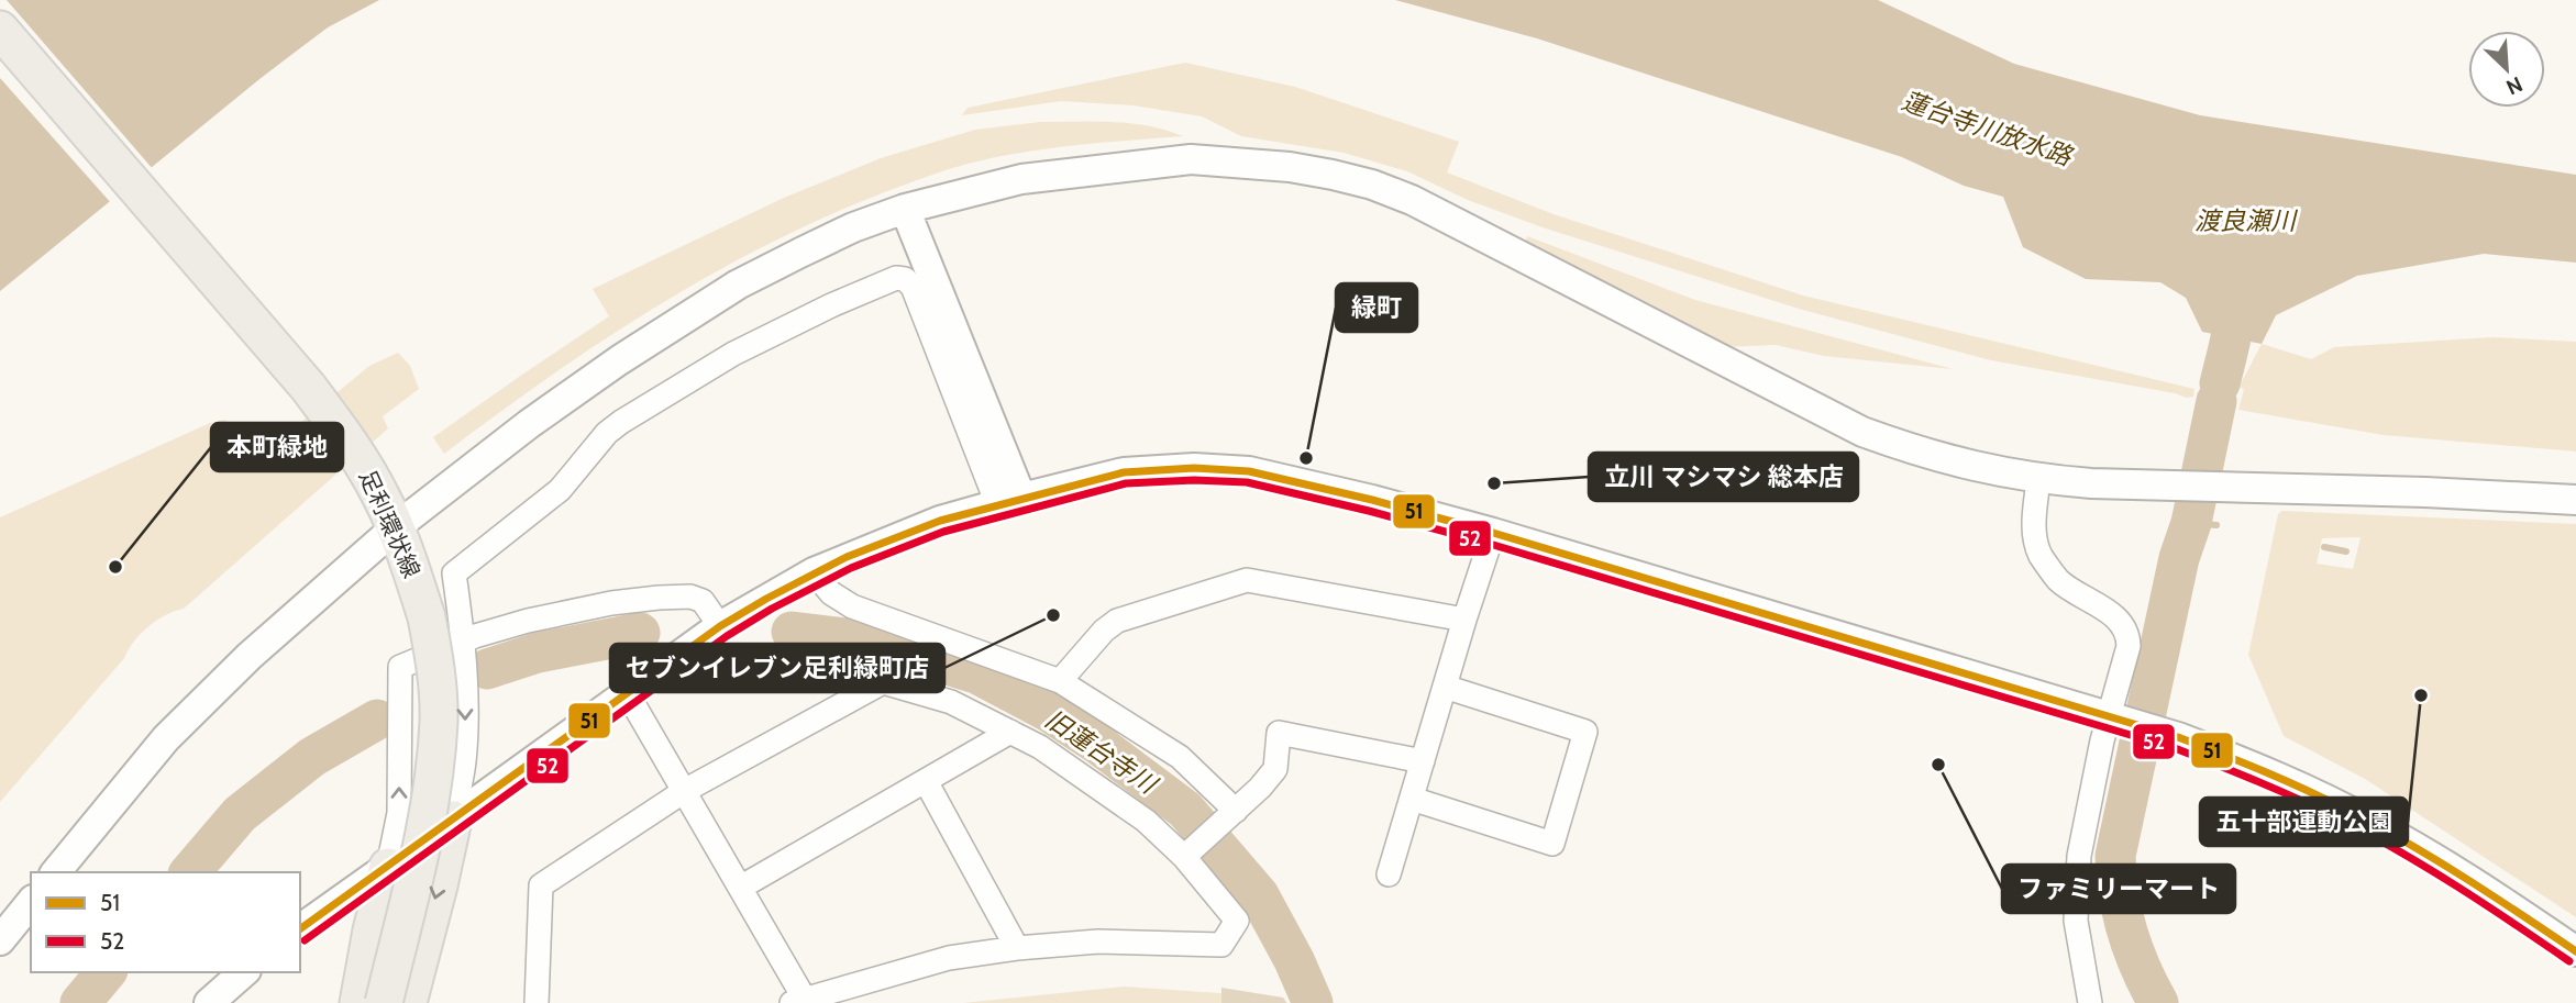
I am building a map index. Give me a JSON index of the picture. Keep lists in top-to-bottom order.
{
  "streets": {
    "main road": ["足利環状線"]
  },
  "water": ["蓮台寺川放水路", "渡良瀬川", "旧蓮台寺川"],
  "places": [
    "緑町",
    "立川 マシマシ 総本店",
    "本町緑地",
    "セブンイレブン足利緑町店",
    "五十部運動公園",
    "ファミリーマート"
  ],
  "lines": ["transit line 51", "transit line 52"],
  "legend": ["51", "52"],
  "north": "bottom right"
}
